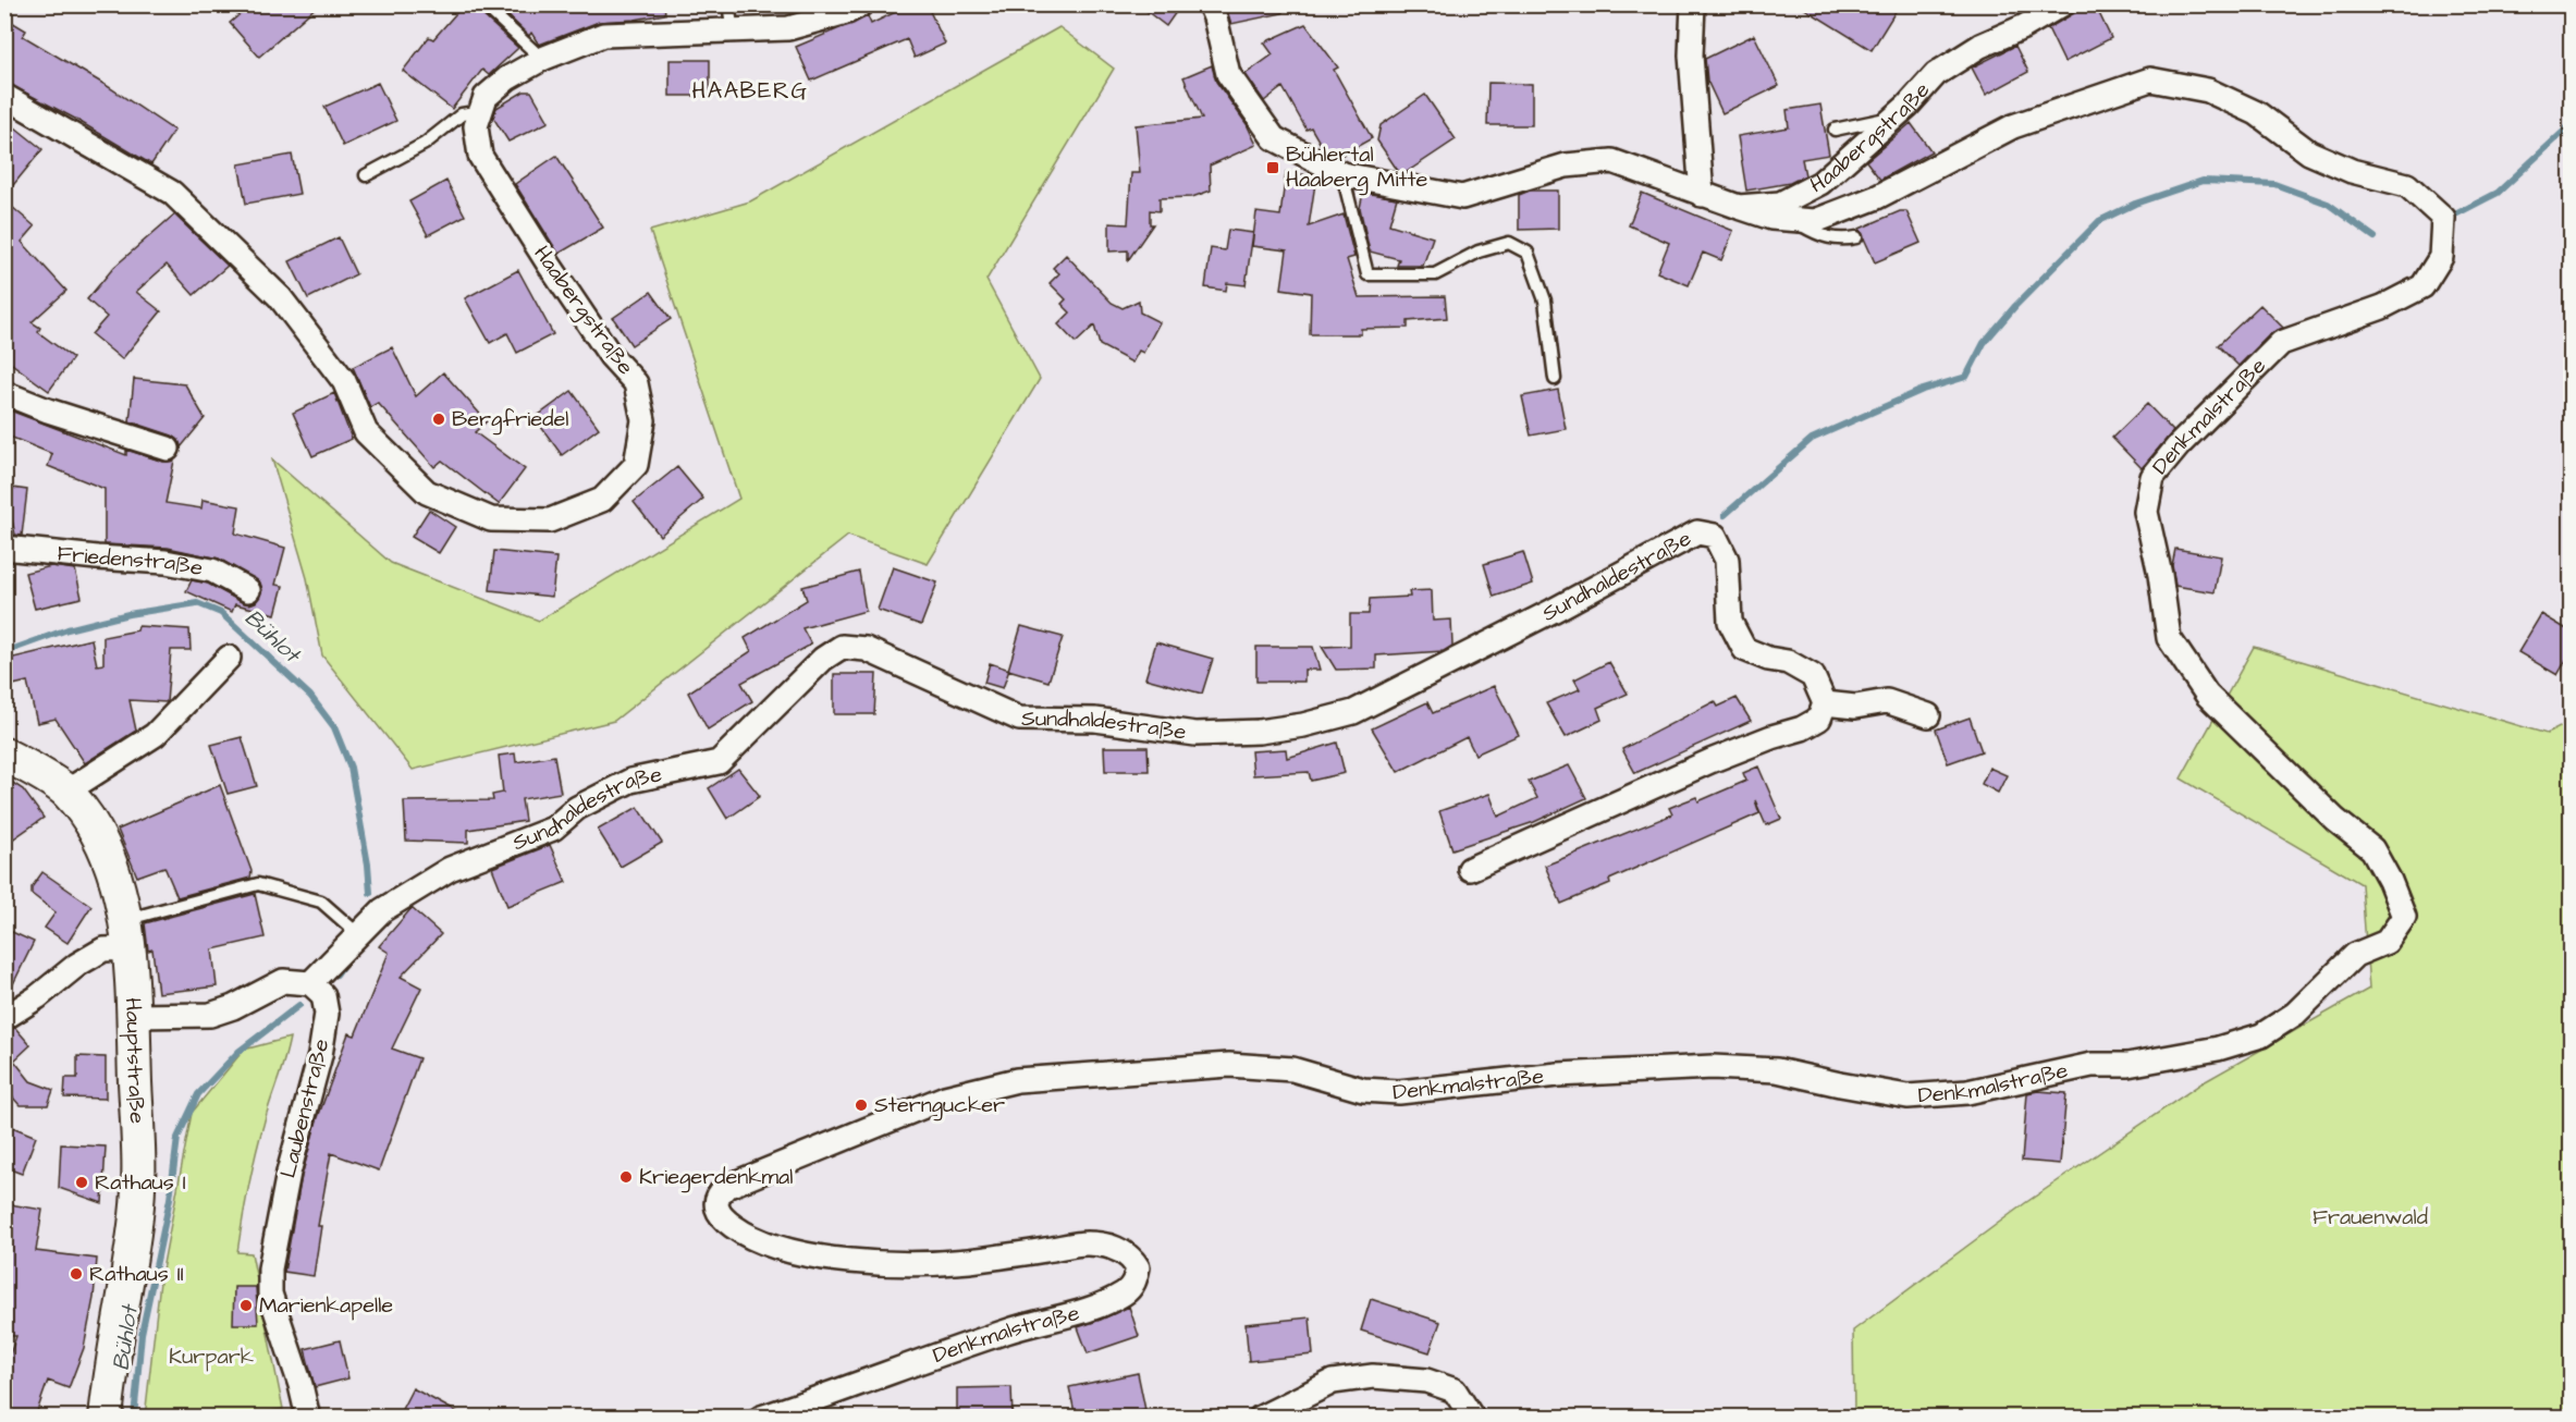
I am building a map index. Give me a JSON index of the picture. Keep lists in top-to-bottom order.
{
  "streets": {
    "main road": ["Hauptstraße"],
    "street": [
      "Haabergstraße",
      "Denkmalstraße",
      "Friedenstraße",
      "Sundhaldestraße",
      "Laubenstraße"
    ]
  },
  "crossings": [
    ["Haabergstraße", "Denkmalstraße"],
    ["Sundhaldestraße", "Laubenstraße"]
  ],
  "districts": ["HAABERG"],
  "water": ["Bühlot"],
  "parks": ["Frauenwald", "Kurpark"],
  "places": {
    "transit": ["Bühlertal Haaberg Mitte"],
    "other": [
      "Bergfriedel",
      "Sterngucker",
      "Kriegerdenkmal",
      "Rathaus I",
      "Rathaus II",
      "Marienkapelle"
    ]
  }
}
